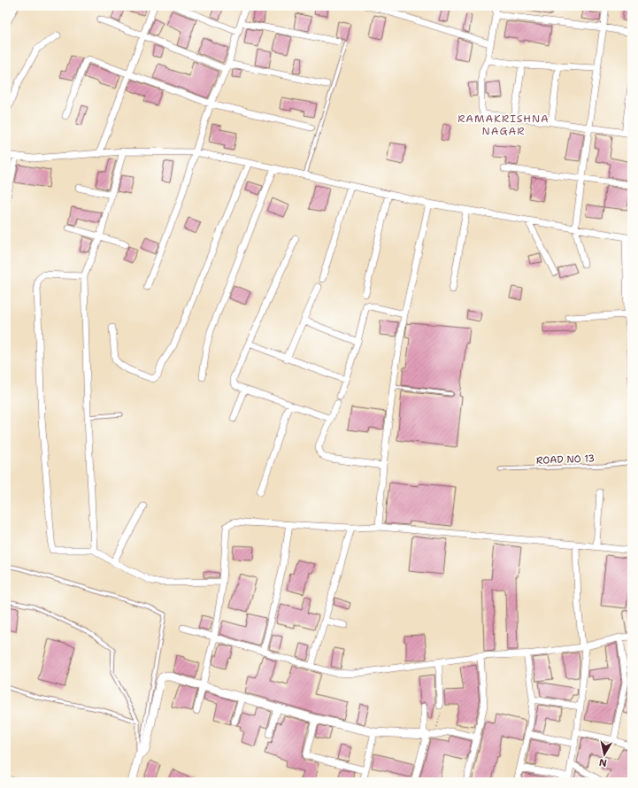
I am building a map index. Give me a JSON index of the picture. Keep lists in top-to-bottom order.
{
  "streets": {
    "lane": ["ROAD NO 13"]
  },
  "districts": ["RAMAKRISHNA NAGAR"],
  "north": "bottom"
}
